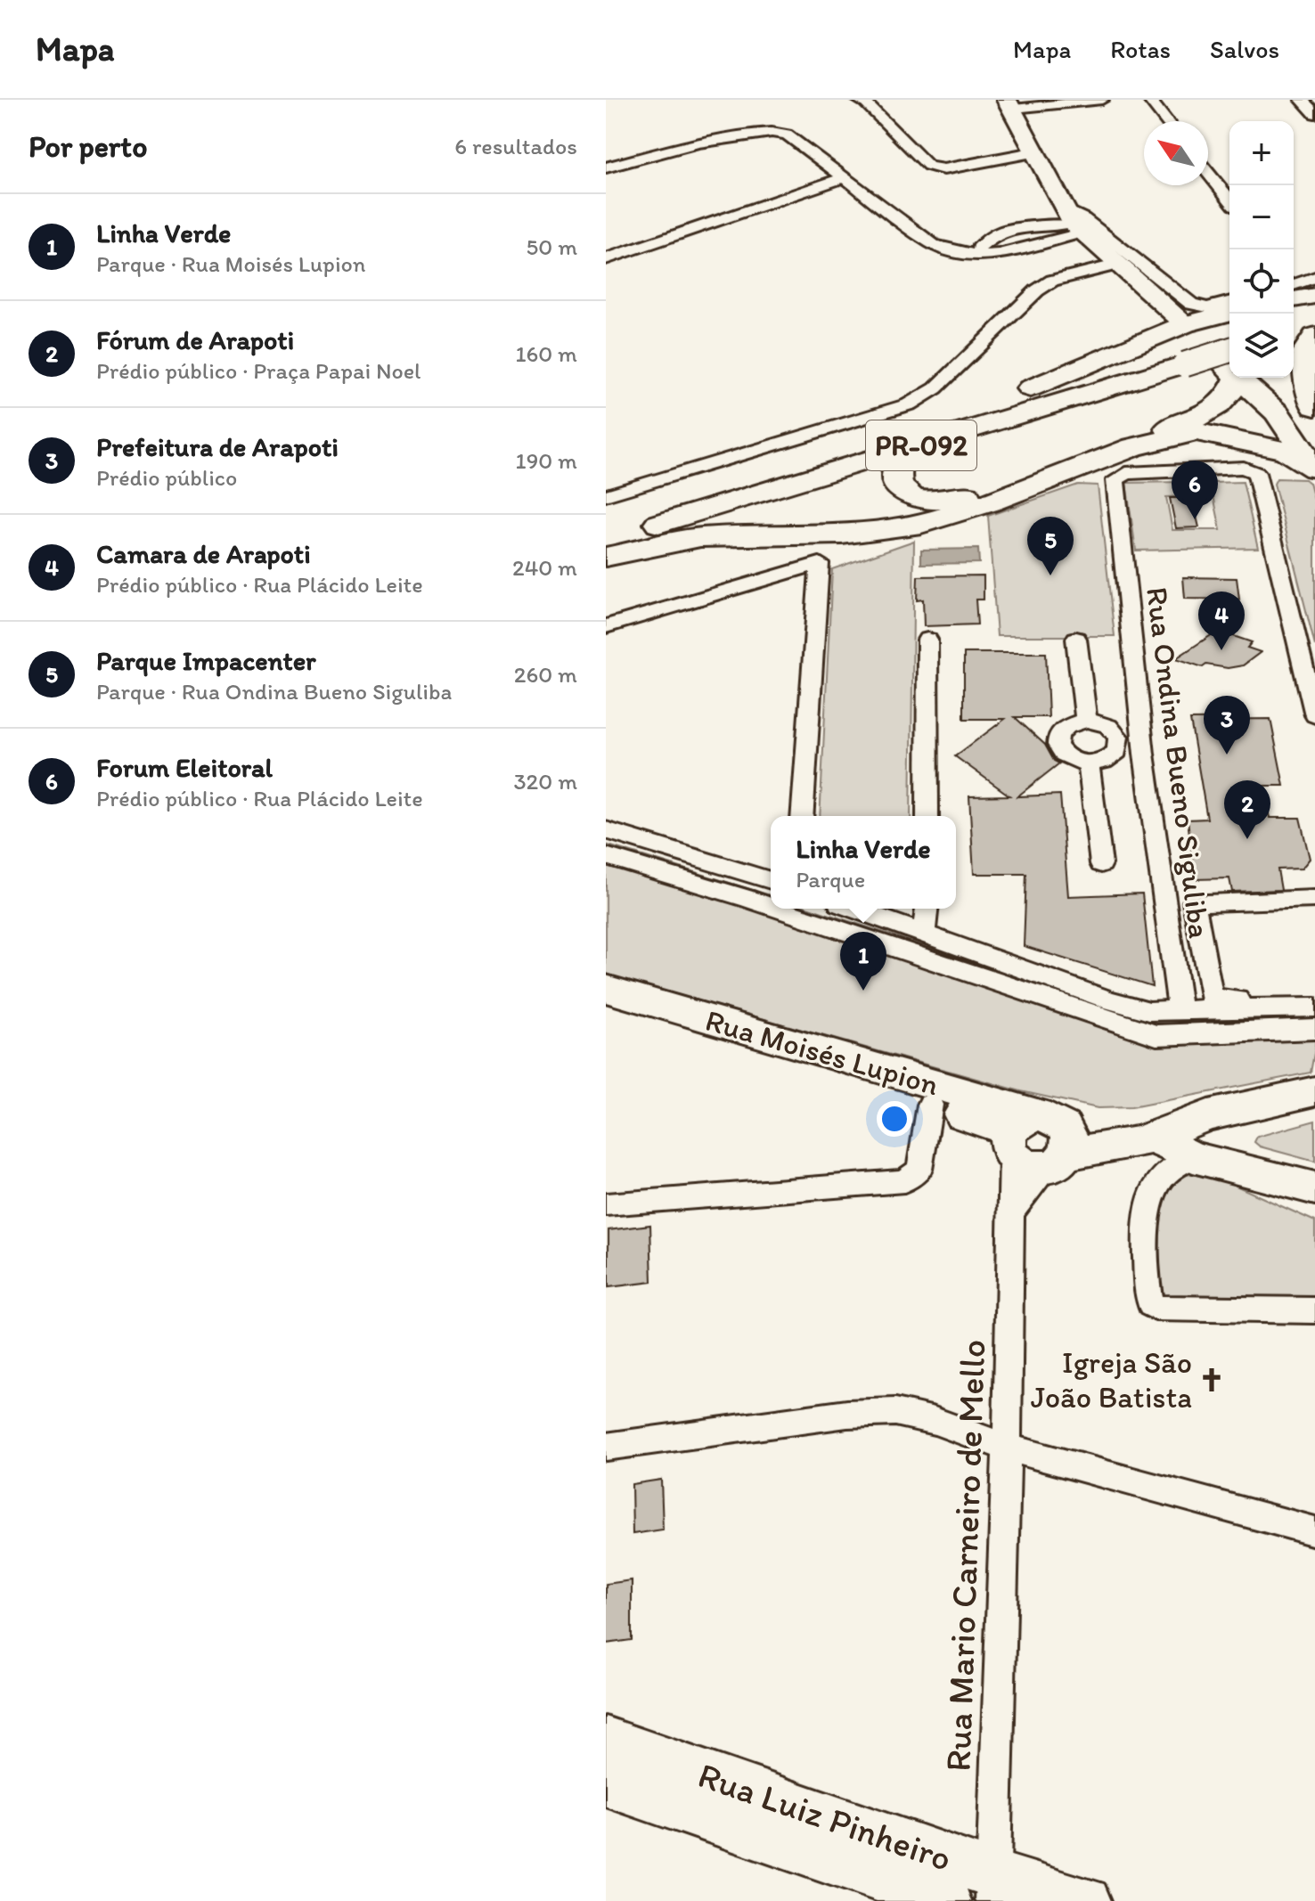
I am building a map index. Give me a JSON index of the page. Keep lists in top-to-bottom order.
{
  "streets": {
    "main road": ["PR-092"],
    "street": [
      "Rua Ondina Bueno Siguliba",
      "Rua Moisés Lupion",
      "Rua Mario Carneiro de Mello",
      "Rua Luiz Pinheiro"
    ]
  },
  "crossings": [
    ["Rua Moisés Lupion", "Rua Mario Carneiro de Mello"],
    ["Rua Mario Carneiro de Mello", "Rua Luiz Pinheiro"]
  ],
  "places": {
    "church": ["Igreja São João Batista"]
  },
  "north": "top left",
  "page": {
    "header": "Mapa",
    "nav": ["Mapa", "Rotas", "Salvos"],
    "heading": ["Por perto", "6 resultados"],
    "map_buttons": ["+", "−"],
    "list": [
      {
        "mark": "1",
        "name": "Linha Verde",
        "note": "Parque · Rua Moisés Lupion",
        "value": "50 m"
      },
      {
        "mark": "2",
        "name": "Fórum de Arapoti",
        "note": "Prédio público · Praça Papai Noel",
        "value": "160 m"
      },
      {
        "mark": "3",
        "name": "Prefeitura de Arapoti",
        "note": "Prédio público",
        "value": "190 m"
      },
      {
        "mark": "4",
        "name": "Camara de Arapoti",
        "note": "Prédio público · Rua Plácido Leite",
        "value": "240 m"
      },
      {
        "mark": "5",
        "name": "Parque Impacenter",
        "note": "Parque · Rua Ondina Bueno Siguliba",
        "value": "260 m"
      },
      {
        "mark": "6",
        "name": "Forum Eleitoral",
        "note": "Prédio público · Rua Plácido Leite",
        "value": "320 m"
      }
    ],
    "pins": [
      "6",
      "5",
      "4",
      "3",
      "2",
      "1"
    ],
    "popup": ["Linha Verde", "Parque"]
  }
}
